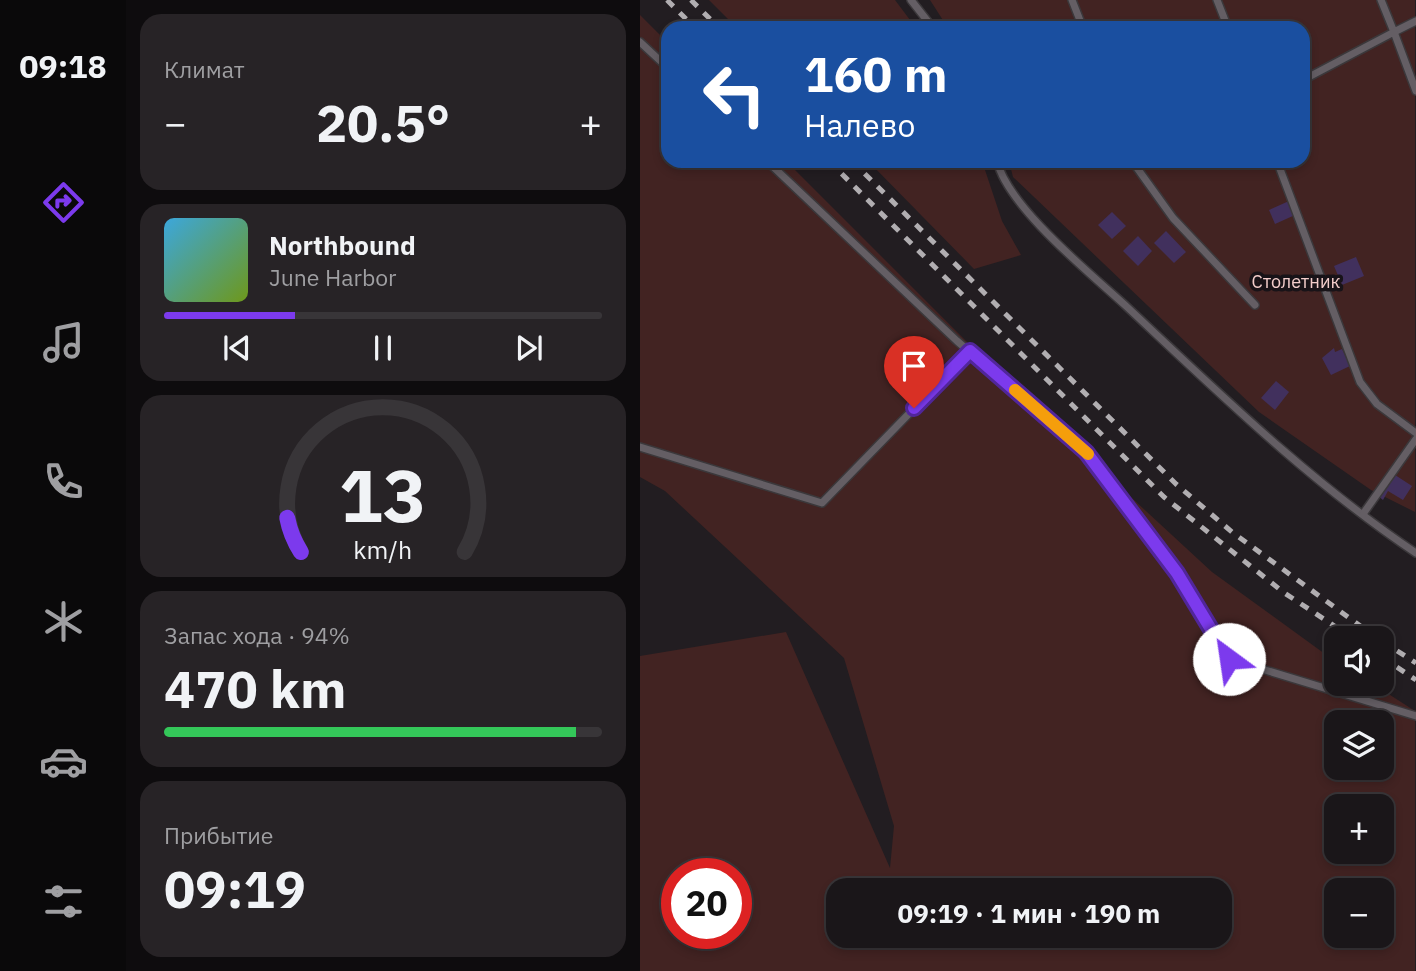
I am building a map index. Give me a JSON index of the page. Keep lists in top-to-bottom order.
{
  "parks": ["Столетник"],
  "page": {
    "tabs": "09:18",
    "tile": [
      "Климат",
      ["Запас хода · 94%", "470 km"],
      ["Прибытие", "09:19"]
    ],
    "turn": ["160 m", "Налево"],
    "heat": ["−", "20.5°", "+"],
    "song": ["Northbound", "June Harbor"],
    "map_buttons": ["+", "−"],
    "limit": "20",
    "trip": "09:19 · 1 мин · 190 m",
    "gauge": ["13", "km/h"]
  }
}
